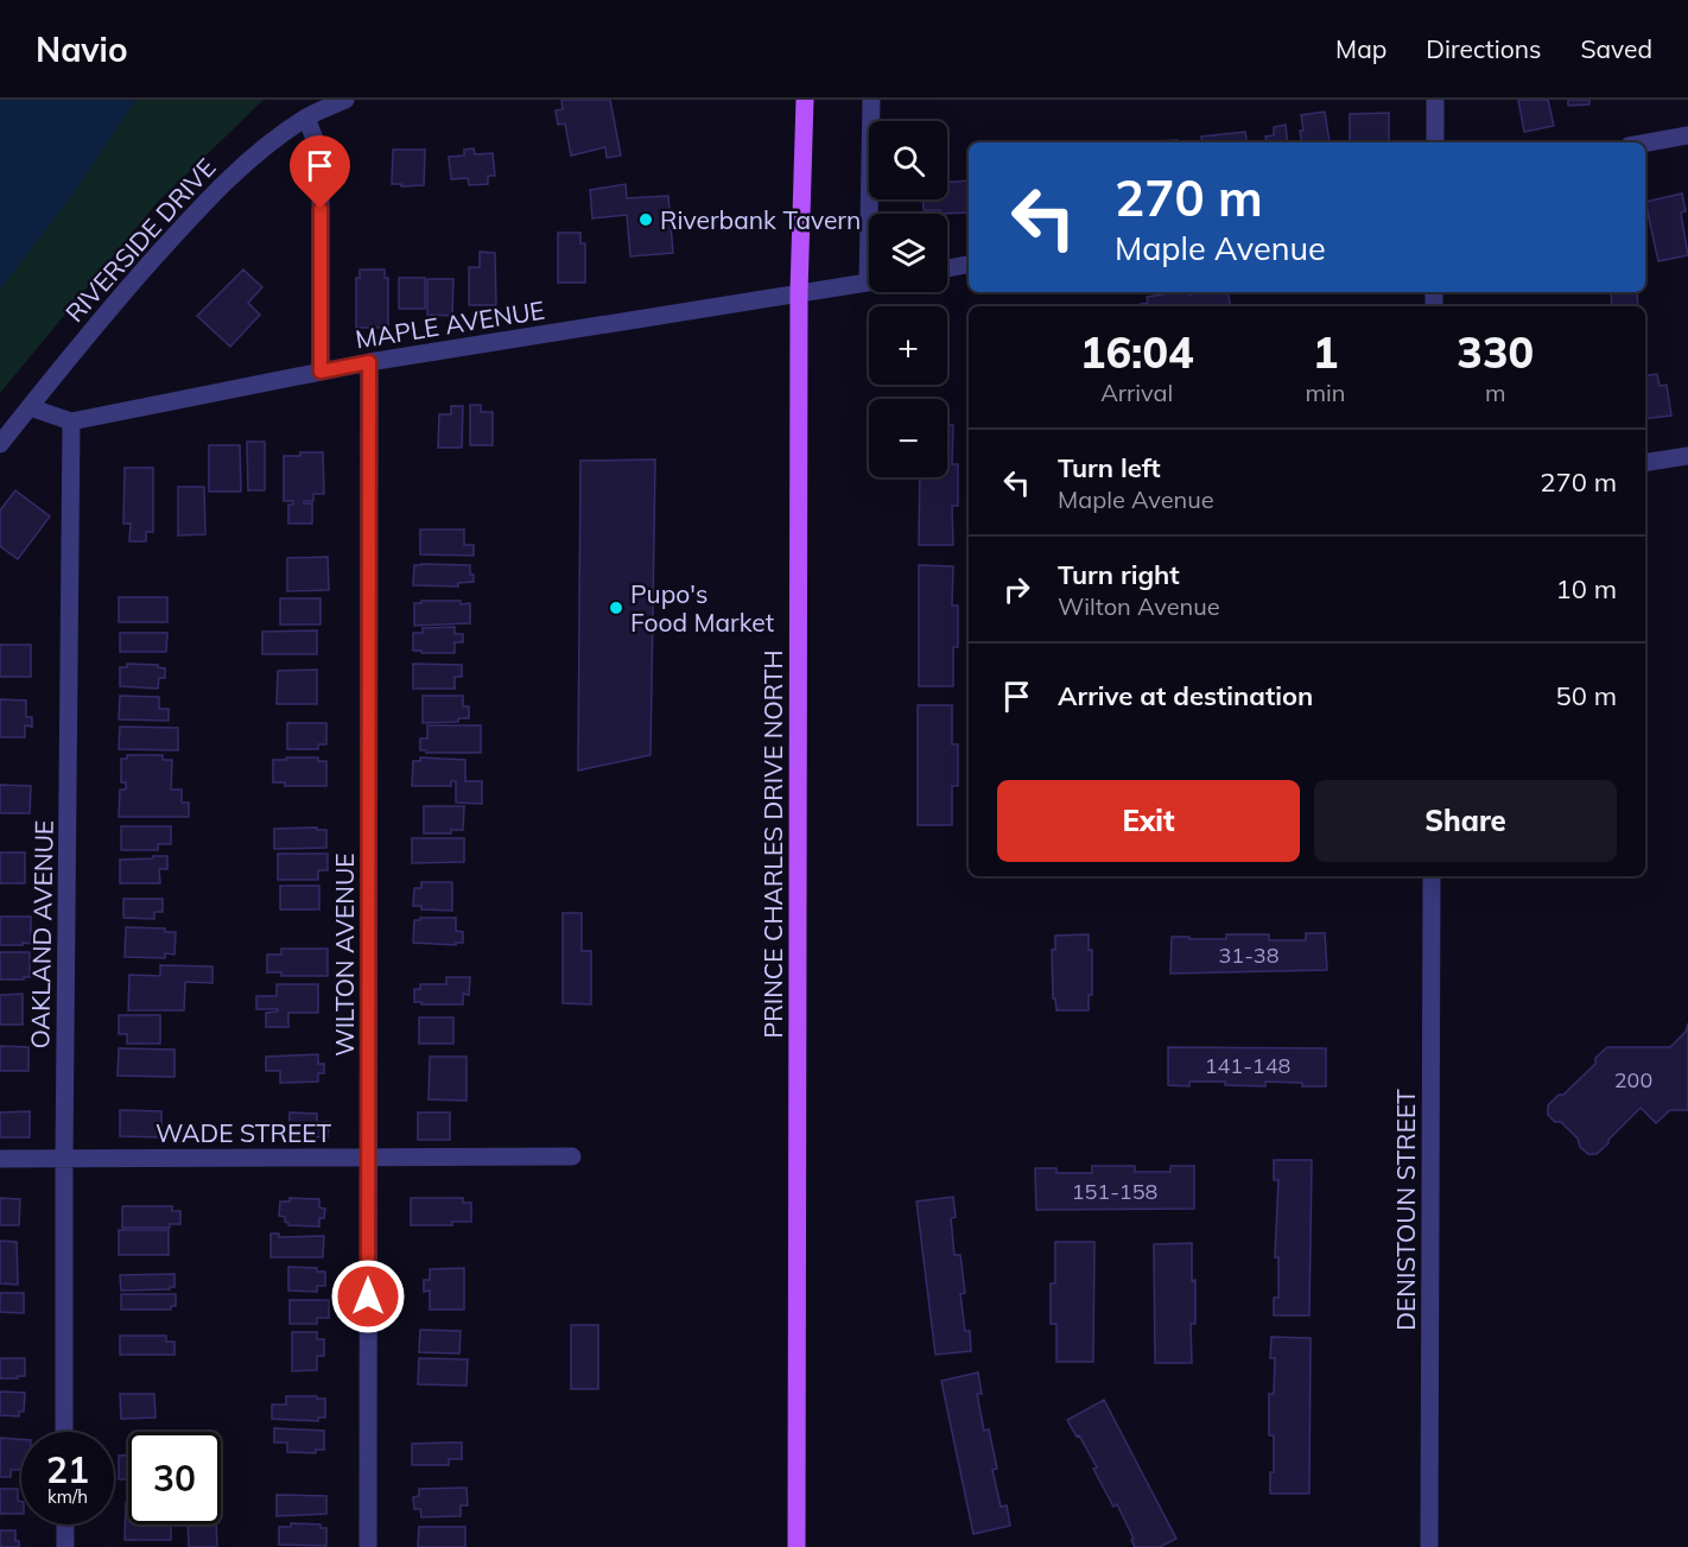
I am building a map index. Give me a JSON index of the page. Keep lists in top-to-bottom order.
{
  "streets": {
    "main road": ["PRINCE CHARLES DRIVE NORTH"],
    "street": [
      "RIVERSIDE DRIVE",
      "MAPLE AVENUE",
      "OAKLAND AVENUE",
      "WILTON AVENUE",
      "WADE STREET",
      "DENISTOUN STREET"
    ]
  },
  "crossings": [
    ["MAPLE AVENUE", "PRINCE CHARLES DRIVE NORTH"],
    ["MAPLE AVENUE", "OAKLAND AVENUE"],
    ["MAPLE AVENUE", "WILTON AVENUE"],
    ["OAKLAND AVENUE", "WADE STREET"],
    ["WILTON AVENUE", "WADE STREET"]
  ],
  "places": ["Riverbank Tavern", "Pupo's Food Market"],
  "house_numbers": [
    "31-38",
    "141-148",
    "200",
    "151-158"
  ],
  "page": {
    "header": "Navio",
    "nav": ["Map", "Directions", "Saved"],
    "map_buttons": ["+", "−"],
    "turn": ["270 m", "Maple Avenue"],
    "eta": [
      "16:04",
      "Arrival",
      "1",
      "min",
      "330",
      "m"
    ],
    "list": [
      {
        "name": "Turn left",
        "note": "Maple Avenue",
        "value": "270 m"
      },
      {
        "name": "Turn right",
        "note": "Wilton Avenue",
        "value": "10 m"
      },
      {
        "name": "Arrive at destination",
        "value": "50 m"
      }
    ],
    "buttons": ["Exit", "Share"],
    "speed": "21 km/h",
    "limit": "30"
  }
}
